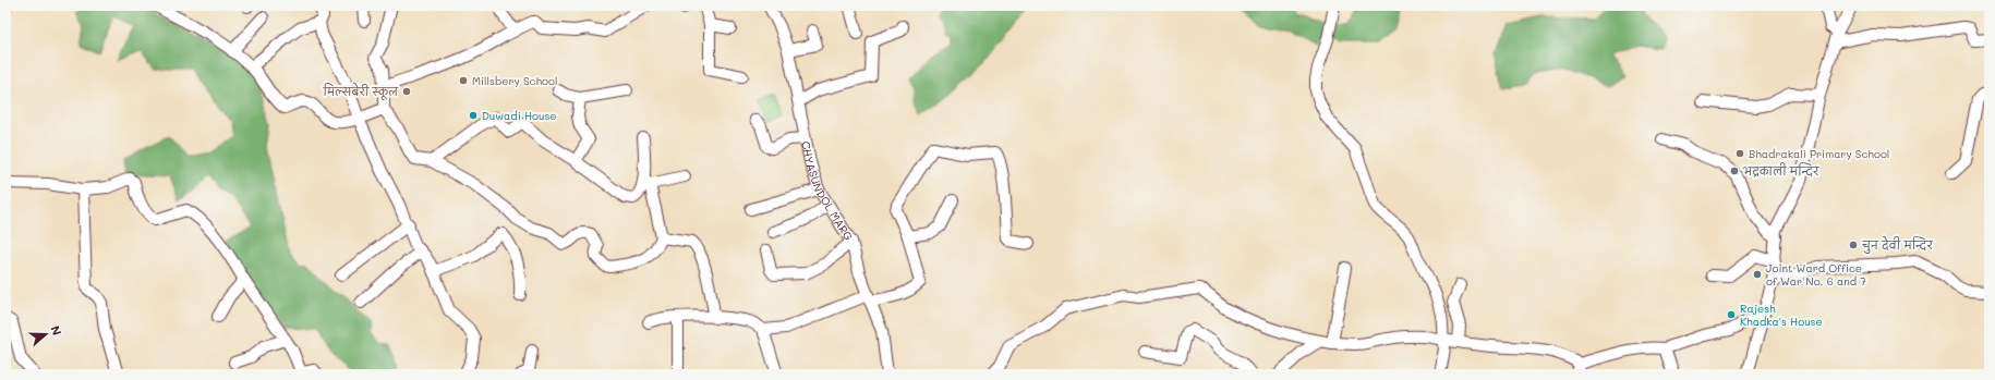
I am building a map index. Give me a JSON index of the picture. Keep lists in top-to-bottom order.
{
  "streets": {
    "street": ["CHYASUNDOL MARG"]
  },
  "places": [
    "Millsbery School",
    "मिल्सबेरी स्कूल",
    "Duwadi House",
    "Bhadrakali Primary School",
    "भद्रकाली मन्दिर",
    "चुन देवी मन्दिर",
    "Joint Ward Office of War No. 6 and 7",
    "Rajesh Khadka's House"
  ],
  "north": "right"
}
